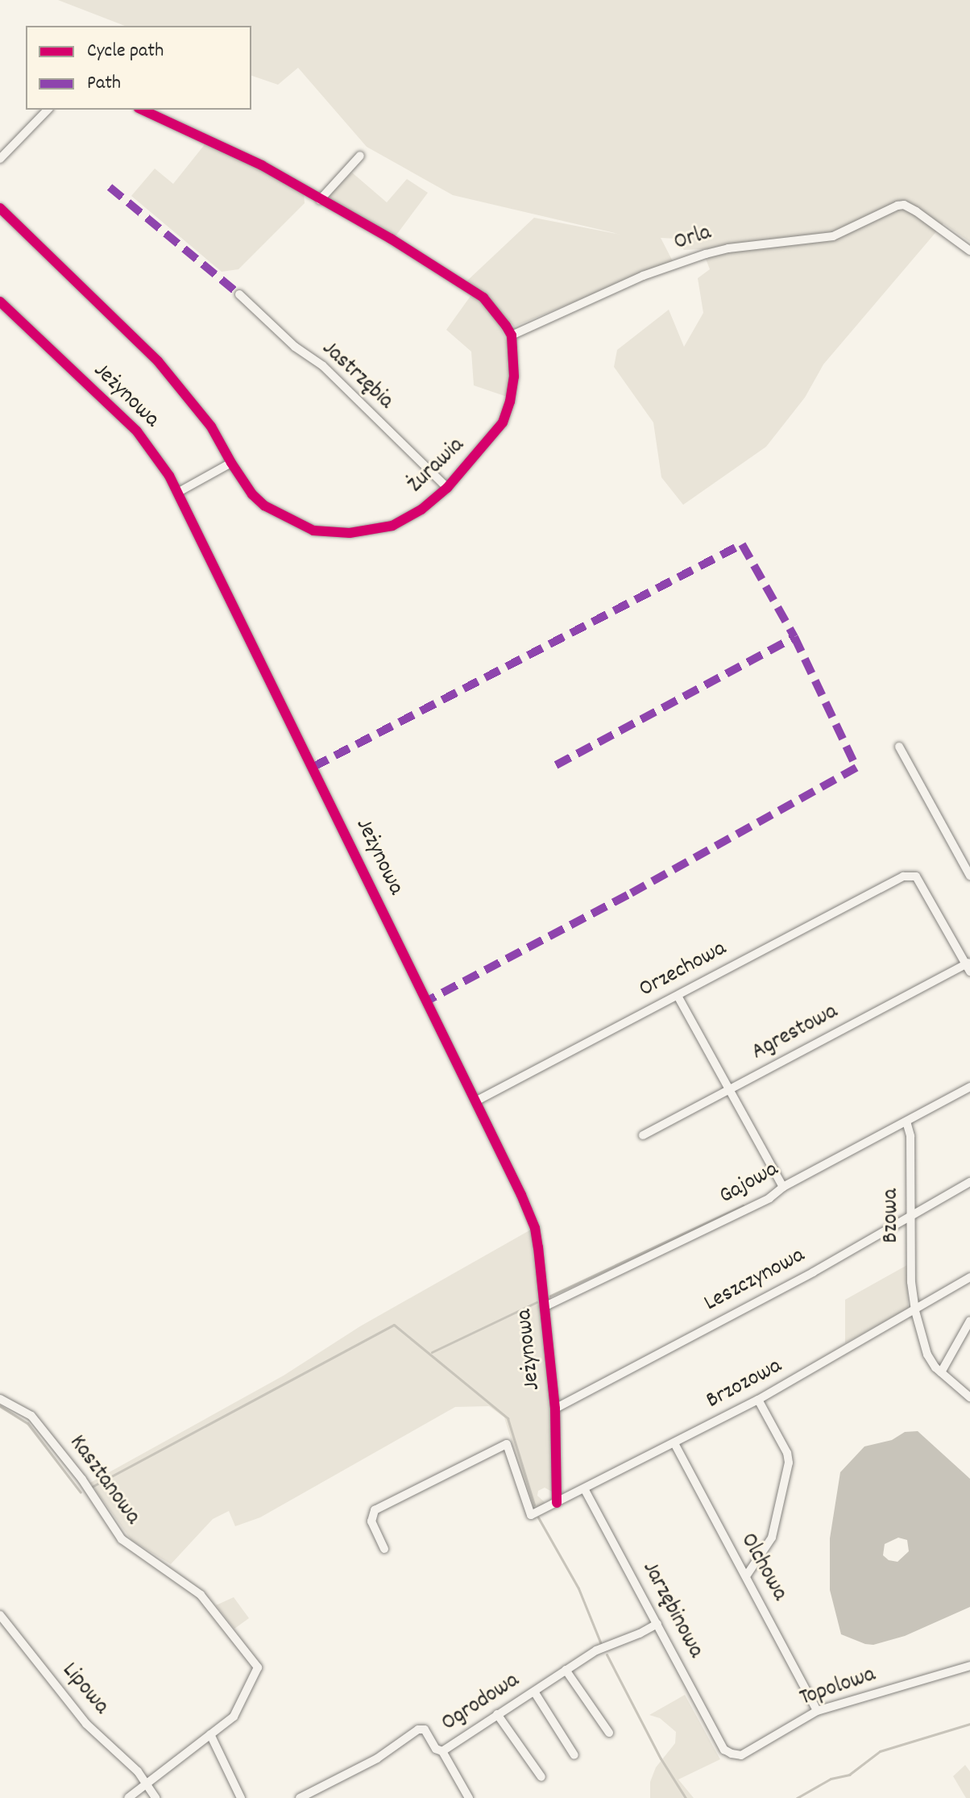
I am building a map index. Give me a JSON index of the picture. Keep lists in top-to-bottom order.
{
  "streets": {
    "street": [
      "Orla",
      "Jastrzębia",
      "Jeżynowa",
      "Żurawia",
      "Orzechowa",
      "Agrestowa",
      "Gajowa",
      "Bzowa",
      "Leszczynowa",
      "Brzozowa",
      "Kasztanowa",
      "Olchowa",
      "Jarzębinowa",
      "Topolowa",
      "Lipowa",
      "Ogrodowa"
    ]
  },
  "crossings": [
    ["Orla", "Żurawia"],
    ["Jastrzębia", "Żurawia"],
    ["Jeżynowa", "Orzechowa"],
    ["Jeżynowa", "Gajowa"],
    ["Jeżynowa", "Leszczynowa"],
    ["Jeżynowa", "Brzozowa"],
    ["Orzechowa", "Agrestowa"],
    ["Gajowa", "Bzowa"],
    ["Bzowa", "Leszczynowa"],
    ["Bzowa", "Brzozowa"],
    ["Brzozowa", "Olchowa"],
    ["Brzozowa", "Jarzębinowa"],
    ["Olchowa", "Topolowa"],
    ["Jarzębinowa", "Topolowa"],
    ["Jarzębinowa", "Ogrodowa"]
  ],
  "legend": ["Cycle path", "Path"]
}
